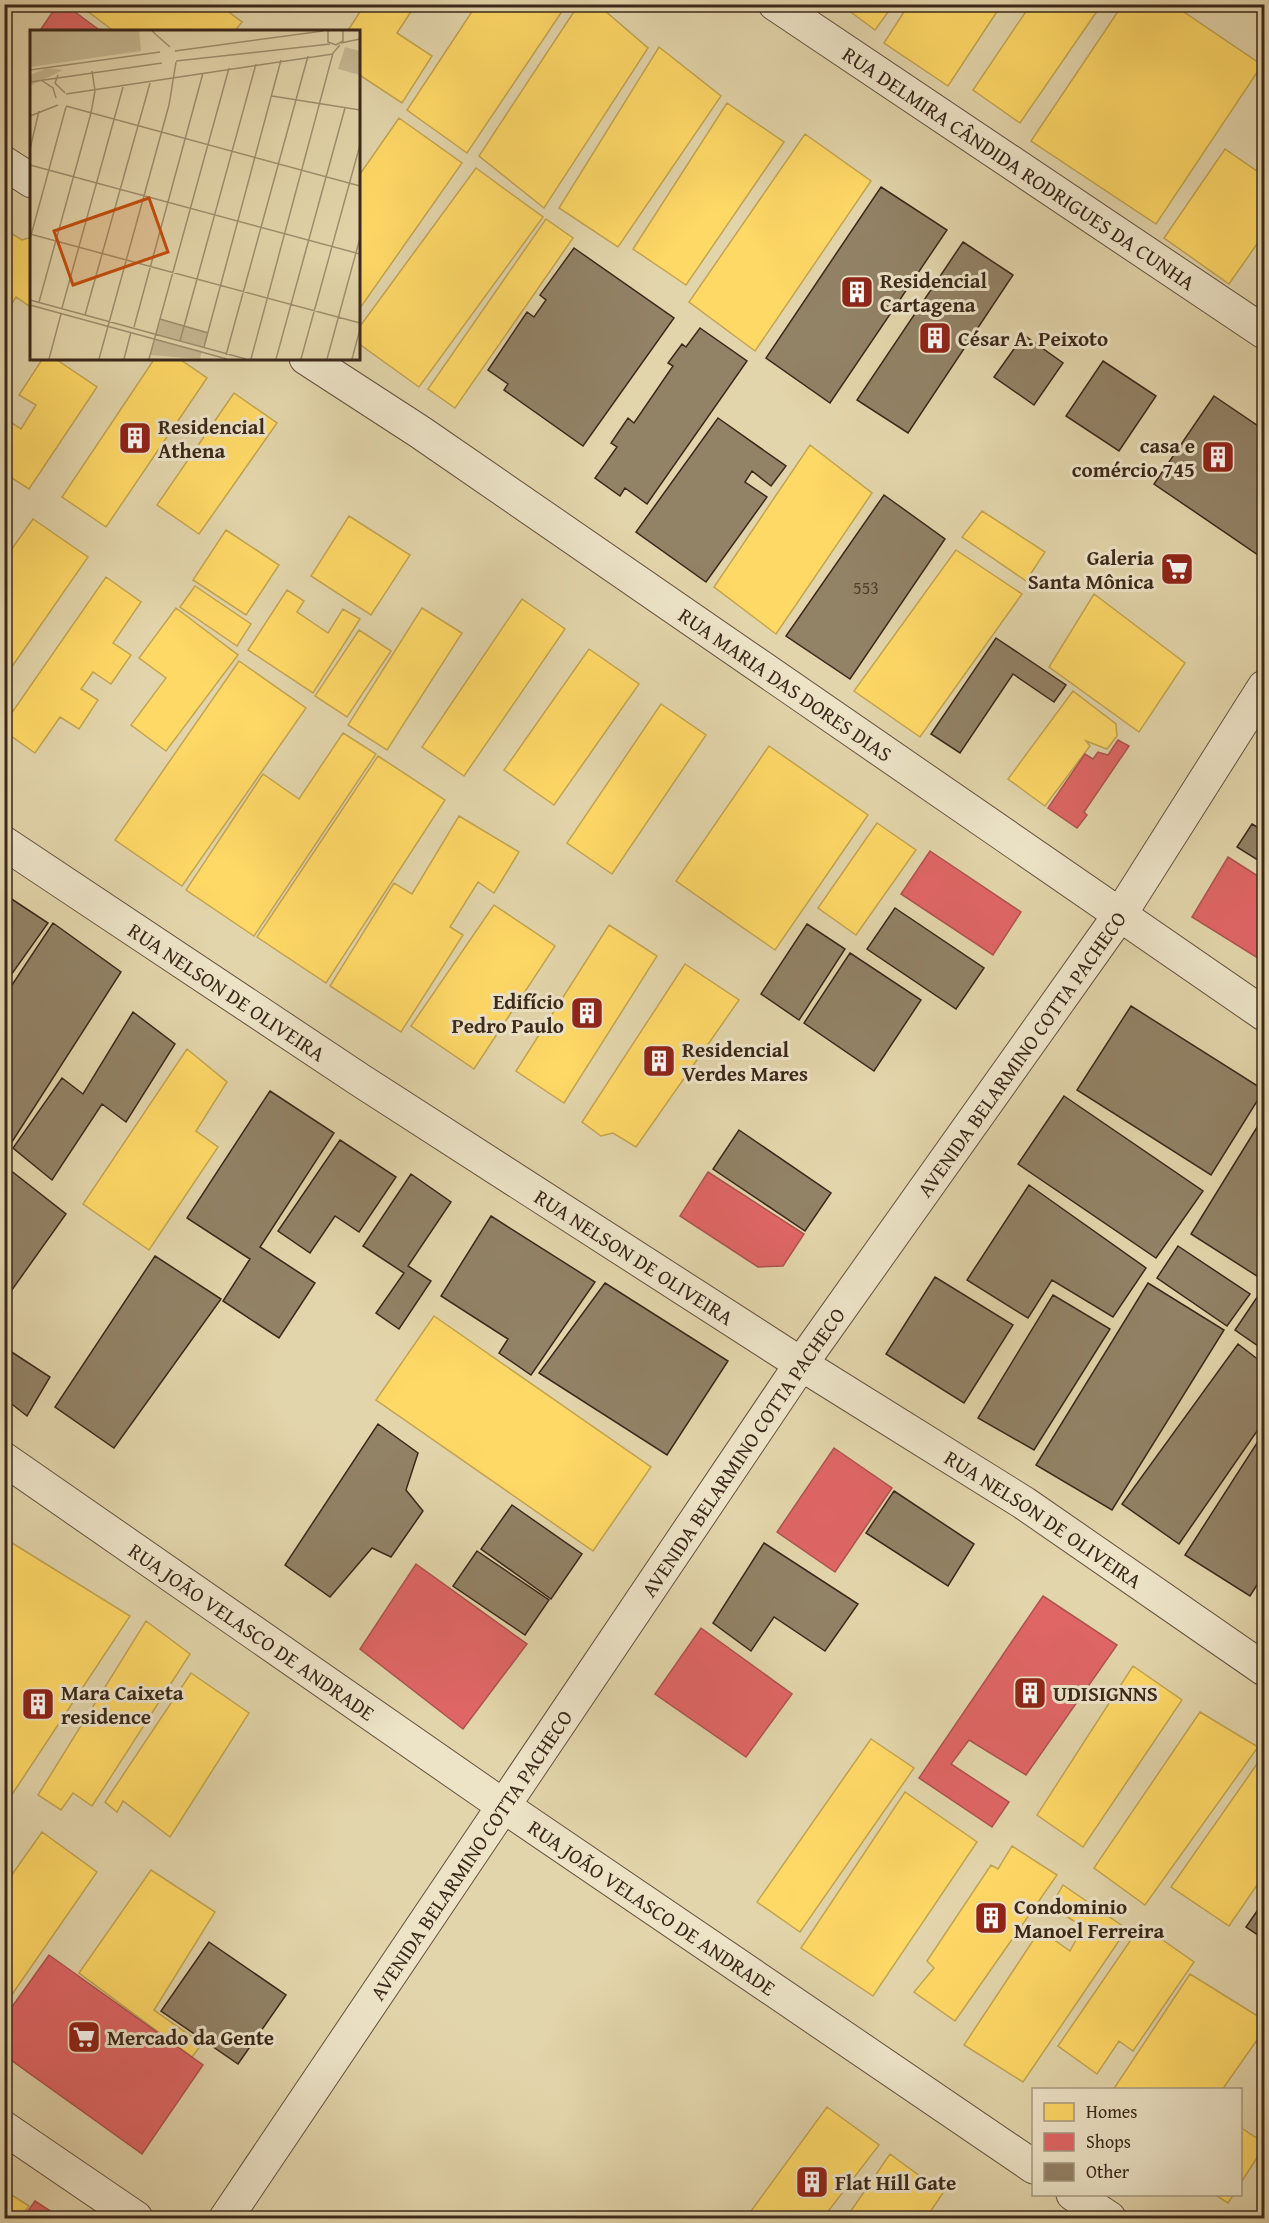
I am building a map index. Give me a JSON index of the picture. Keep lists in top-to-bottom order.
{
  "streets": {
    "street": [
      "RUA DELMIRA CÂNDIDA RODRIGUES DA CUNHA",
      "RUA MARIA DAS DORES DIAS",
      "RUA NELSON DE OLIVEIRA",
      "AVENIDA BELARMINO COTTA PACHECO",
      "RUA JOÃO VELASCO DE ANDRADE"
    ]
  },
  "crossings": [
    ["RUA MARIA DAS DORES DIAS", "AVENIDA BELARMINO COTTA PACHECO"],
    ["RUA NELSON DE OLIVEIRA", "AVENIDA BELARMINO COTTA PACHECO"],
    ["AVENIDA BELARMINO COTTA PACHECO", "RUA JOÃO VELASCO DE ANDRADE"]
  ],
  "places": {
    "building": [
      "Residencial Cartagena",
      "César A. Peixoto",
      "Residencial Athena",
      "casa e comércio 745",
      "Edifício Pedro Paulo",
      "Residencial Verdes Mares",
      "UDISIGNNS",
      "Mara Caixeta residence",
      "Condominio Manoel Ferreira",
      "Flat Hill Gate"
    ],
    "supermarket": ["Galeria Santa Mônica", "Mercado da Gente"]
  },
  "house_numbers": ["553"],
  "legend": ["Homes", "Shops", "Other"]
}
